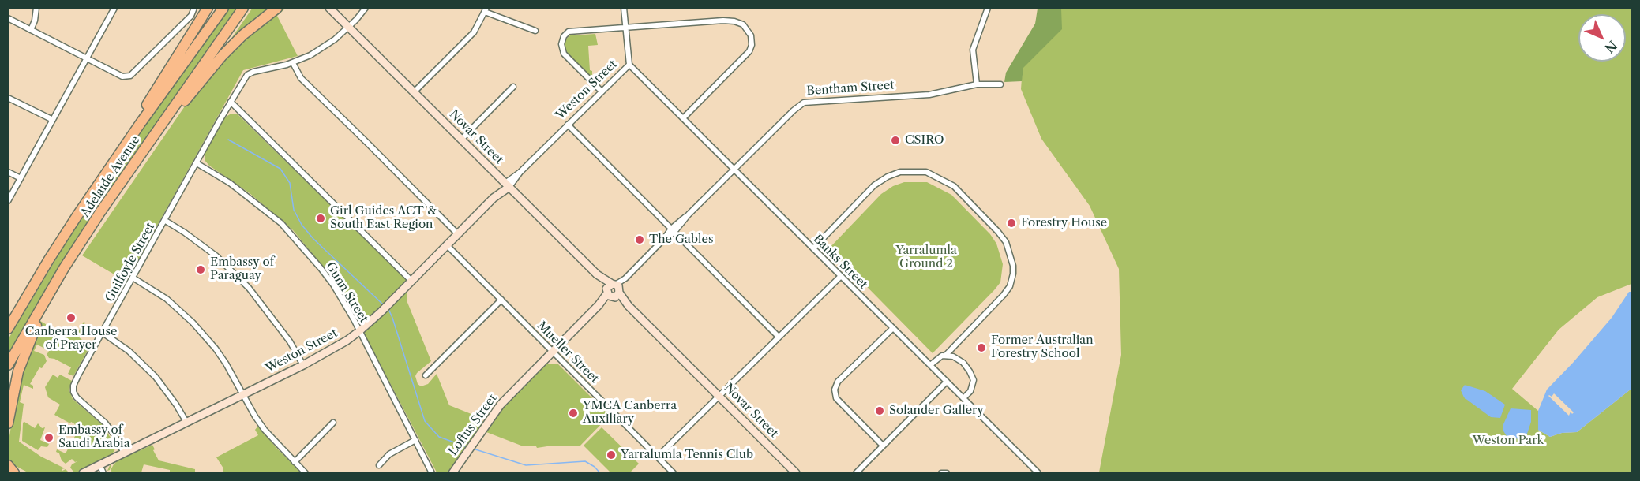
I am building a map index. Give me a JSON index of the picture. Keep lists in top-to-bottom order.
{
  "streets": {
    "highway": ["Adelaide Avenue"],
    "street": [
      "Bentham Street",
      "Weston Street",
      "Novar Street",
      "Banks Street",
      "Guilfoyle Street",
      "Gunn Street",
      "Mueller Street",
      "Loftus Street"
    ]
  },
  "crossings": [
    ["Bentham Street", "Novar Street"],
    ["Bentham Street", "Banks Street"],
    ["Bentham Street", "Mueller Street"],
    ["Bentham Street", "Loftus Street"],
    ["Weston Street", "Novar Street"],
    ["Weston Street", "Banks Street"],
    ["Weston Street", "Guilfoyle Street"],
    ["Weston Street", "Gunn Street"],
    ["Weston Street", "Mueller Street"],
    ["Guilfoyle Street", "Gunn Street"],
    ["Mueller Street", "Loftus Street"]
  ],
  "parks": ["Yarralumla Ground 2", "Weston Park"],
  "places": [
    "CSIRO",
    "Girl Guides ACT & South East Region",
    "Forestry House",
    "The Gables",
    "Embassy of Paraguay",
    "Canberra House of Prayer",
    "Former Australian Forestry School",
    "Solander Gallery",
    "YMCA Canberra Auxiliary",
    "Embassy of Saudi Arabia",
    "Yarralumla Tennis Club"
  ],
  "north": "bottom right"
}
